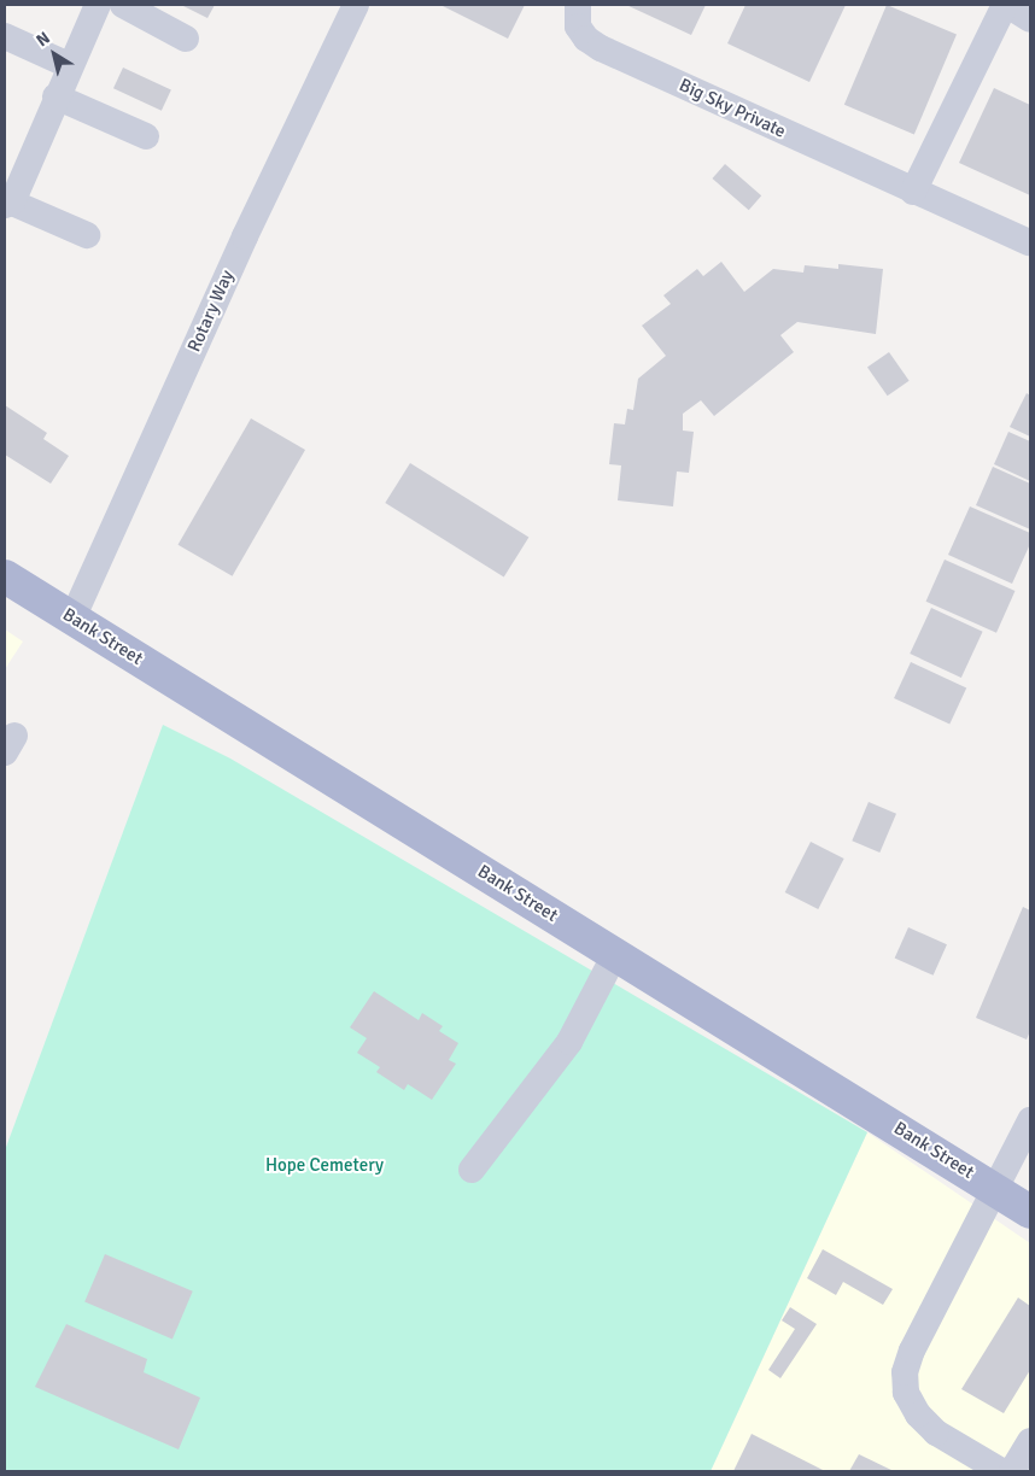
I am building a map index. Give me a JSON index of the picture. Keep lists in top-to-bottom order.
{
  "streets": {
    "main road": ["Bank Street"],
    "street": ["Big Sky Private", "Rotary Way"]
  },
  "crossings": [
    ["Rotary Way", "Bank Street"]
  ],
  "parks": ["Hope Cemetery"],
  "north": "top left"
}
